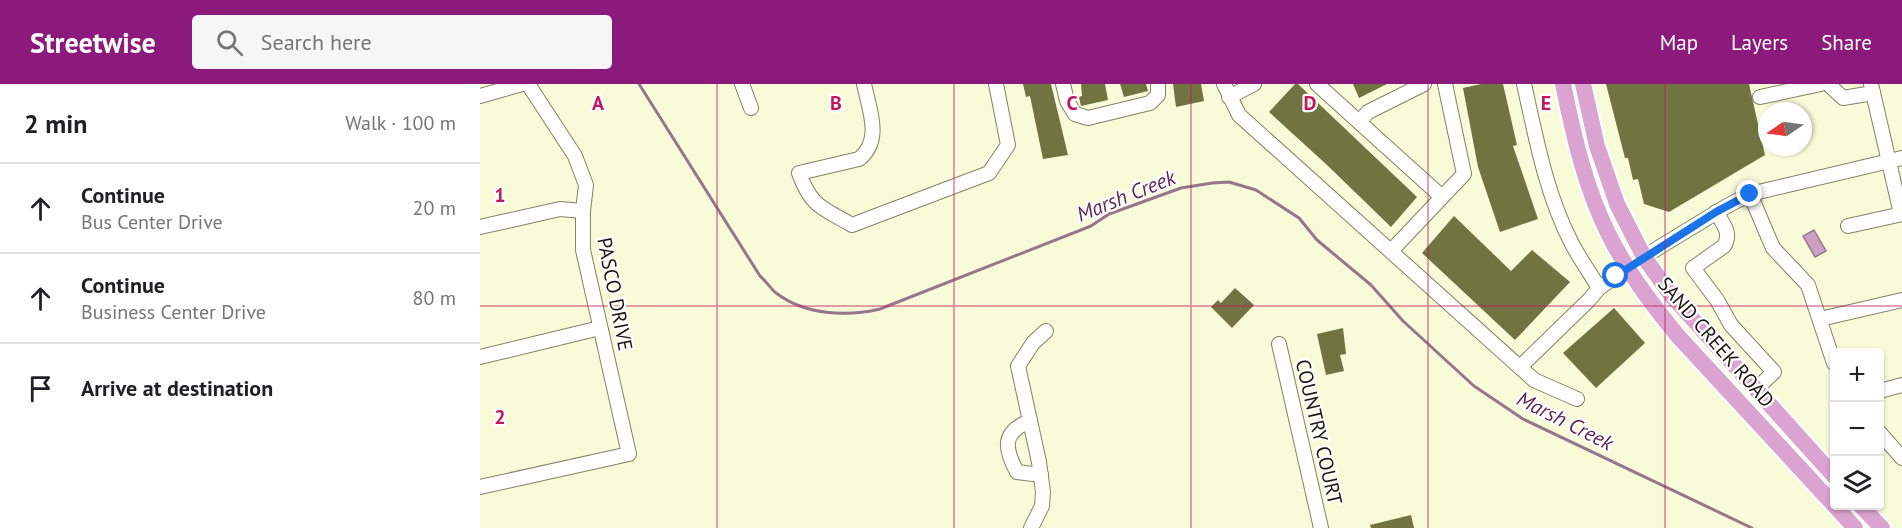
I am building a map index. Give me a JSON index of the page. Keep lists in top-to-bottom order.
{
  "streets": {
    "main road": ["SAND CREEK ROAD"],
    "street": ["PASCO DRIVE", "COUNTRY COURT"]
  },
  "water": ["Marsh Creek"],
  "north": "left",
  "page": {
    "header": "Streetwise",
    "search": "Search here",
    "nav": ["Map", "Layers", "Share"],
    "heading": ["2 min", "Walk · 100 m"],
    "list": [
      ["Continue", "Bus Center Drive", "20 m"],
      ["Continue", "Business Center Drive", "80 m"],
      "Arrive at destination"
    ],
    "map_buttons": ["+", "−"]
  },
  "grid": {
    "columns": [
      "A",
      "B",
      "C",
      "D",
      "E"
    ],
    "rows": ["1", "2"]
  }
}
